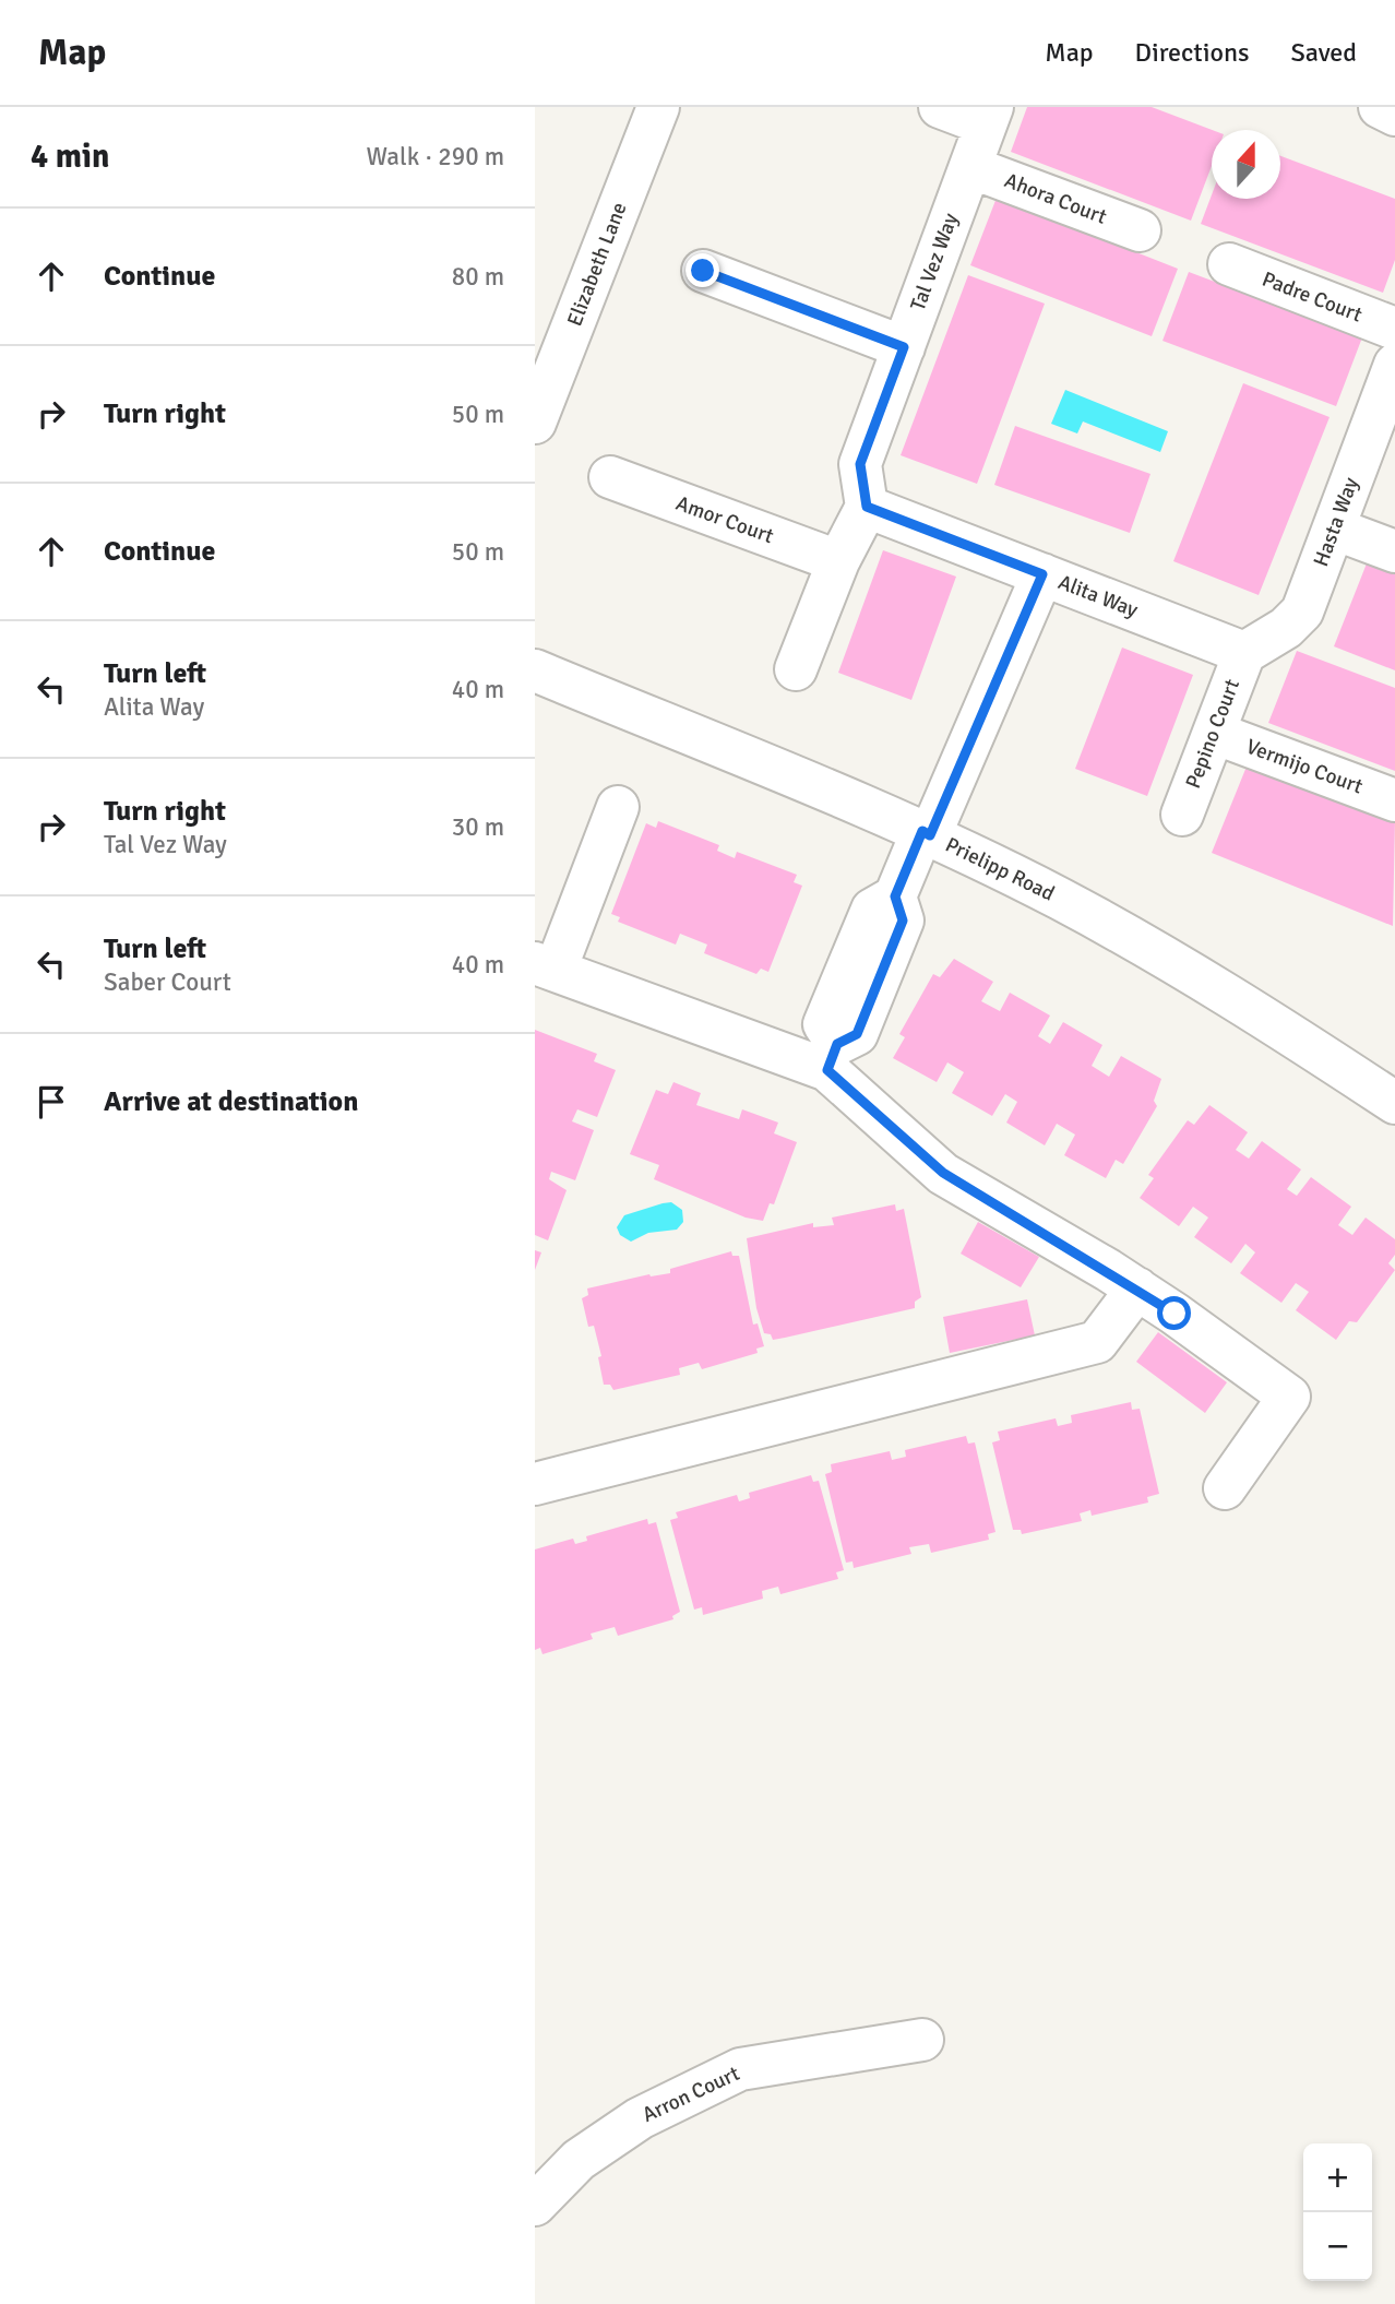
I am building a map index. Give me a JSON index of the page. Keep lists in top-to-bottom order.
{
  "streets": {
    "street": [
      "Ahora Court",
      "Tal Vez Way",
      "Elizabeth Lane",
      "Padre Court",
      "Amor Court",
      "Hasta Way",
      "Alita Way",
      "Pepino Court",
      "Vermijo Court",
      "Prielipp Road",
      "Arron Court"
    ]
  },
  "crossings": [
    ["Ahora Court", "Tal Vez Way"],
    ["Tal Vez Way", "Alita Way"],
    ["Hasta Way", "Alita Way"],
    ["Hasta Way", "Pepino Court"],
    ["Alita Way", "Pepino Court"],
    ["Pepino Court", "Vermijo Court"]
  ],
  "north": "top",
  "page": {
    "header": "Map",
    "nav": ["Map", "Directions", "Saved"],
    "heading": ["4 min", "Walk · 290 m"],
    "list": [
      ["Continue", "80 m"],
      ["Turn right", "50 m"],
      ["Continue", "50 m"],
      ["Turn left", "Alita Way", "40 m"],
      ["Turn right", "Tal Vez Way", "30 m"],
      ["Turn left", "Saber Court", "40 m"],
      "Arrive at destination"
    ],
    "map_buttons": ["+", "−"]
  }
}
